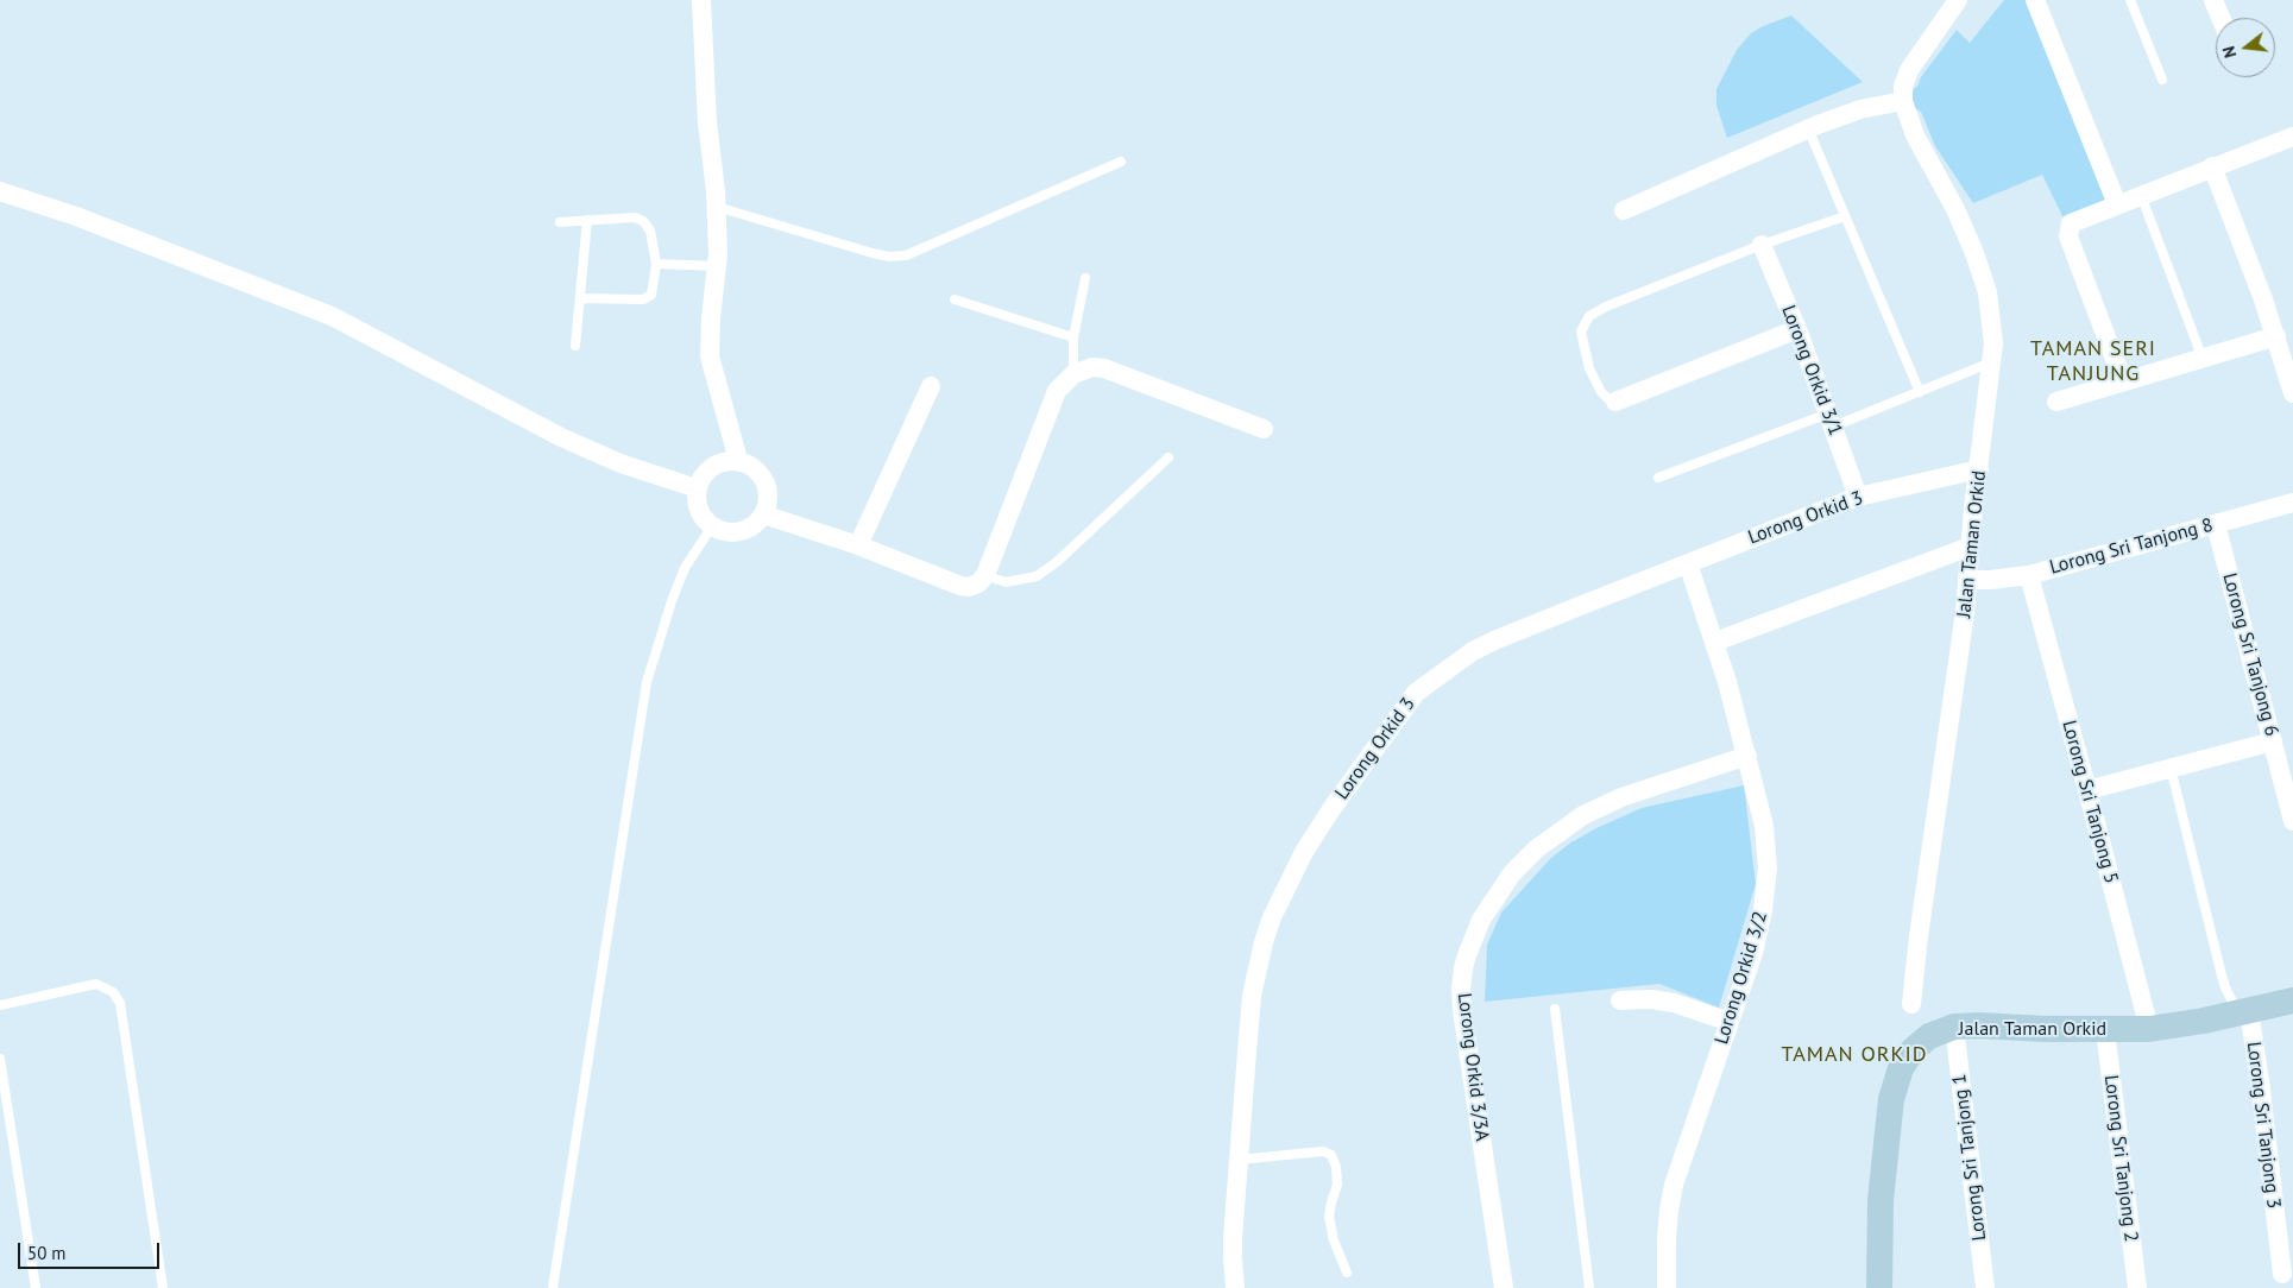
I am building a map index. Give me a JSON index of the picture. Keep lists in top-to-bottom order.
{
  "streets": {
    "main road": ["Jalan Taman Orkid"],
    "street": [
      "Lorong Orkid 3/1",
      "Lorong Orkid 3",
      "Lorong Sri Tanjong 8",
      "Lorong Sri Tanjong 6",
      "Lorong Sri Tanjong 5",
      "Lorong Orkid 3/2",
      "Lorong Orkid 3/3A",
      "Lorong Sri Tanjong 3",
      "Lorong Sri Tanjong 1",
      "Lorong Sri Tanjong 2"
    ]
  },
  "crossings": [
    ["Lorong Orkid 3/1", "Lorong Orkid 3"],
    ["Lorong Orkid 3", "Jalan Taman Orkid"],
    ["Lorong Orkid 3", "Lorong Orkid 3/2"],
    ["Jalan Taman Orkid", "Lorong Sri Tanjong 8"],
    ["Jalan Taman Orkid", "Lorong Sri Tanjong 5"],
    ["Jalan Taman Orkid", "Lorong Sri Tanjong 3"],
    ["Jalan Taman Orkid", "Lorong Sri Tanjong 1"],
    ["Jalan Taman Orkid", "Lorong Sri Tanjong 2"],
    ["Lorong Sri Tanjong 8", "Lorong Sri Tanjong 6"],
    ["Lorong Sri Tanjong 8", "Lorong Sri Tanjong 5"],
    ["Lorong Orkid 3/2", "Lorong Orkid 3/3A"]
  ],
  "districts": ["TAMAN SERI TANJUNG", "TAMAN ORKID"],
  "scale_bar": "50 m",
  "north": "left"
}
